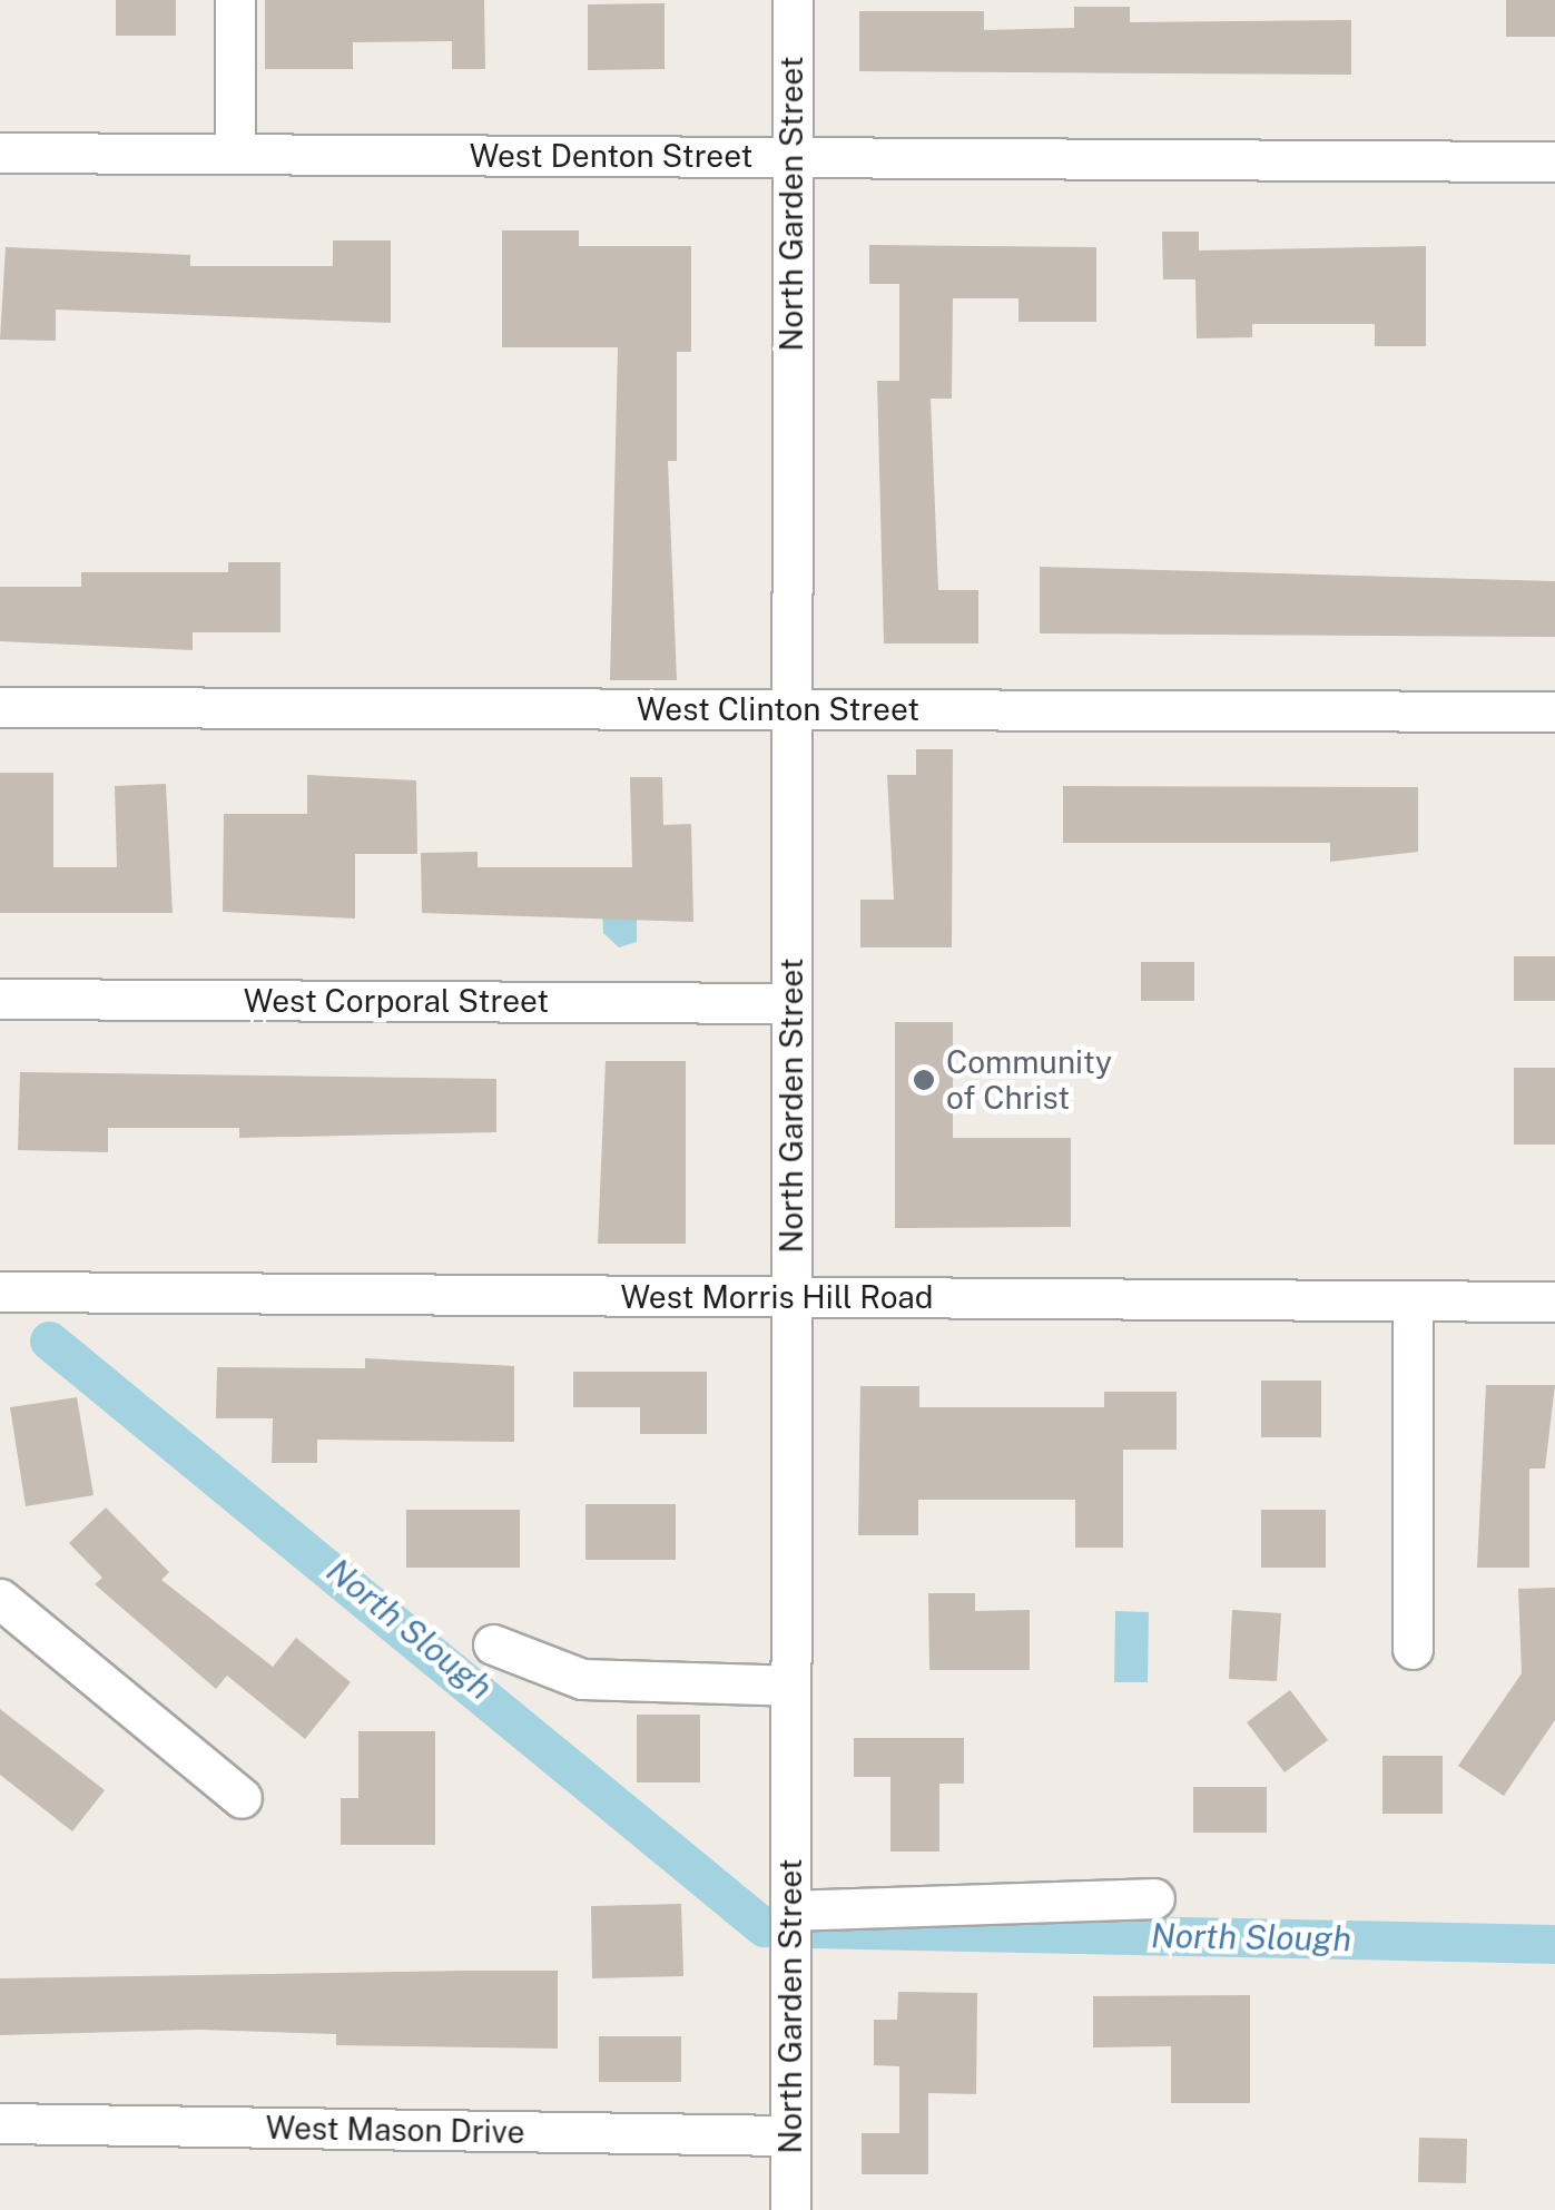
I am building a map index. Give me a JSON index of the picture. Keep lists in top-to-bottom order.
{
  "streets": {
    "street": [
      "West Denton Street",
      "North Garden Street",
      "West Clinton Street",
      "West Corporal Street",
      "West Morris Hill Road",
      "West Mason Drive"
    ]
  },
  "crossings": [
    ["West Denton Street", "North Garden Street"],
    ["North Garden Street", "West Clinton Street"],
    ["North Garden Street", "West Corporal Street"],
    ["North Garden Street", "West Morris Hill Road"],
    ["North Garden Street", "West Mason Drive"]
  ],
  "water": ["North Slough"],
  "places": ["Community of Christ"]
}
